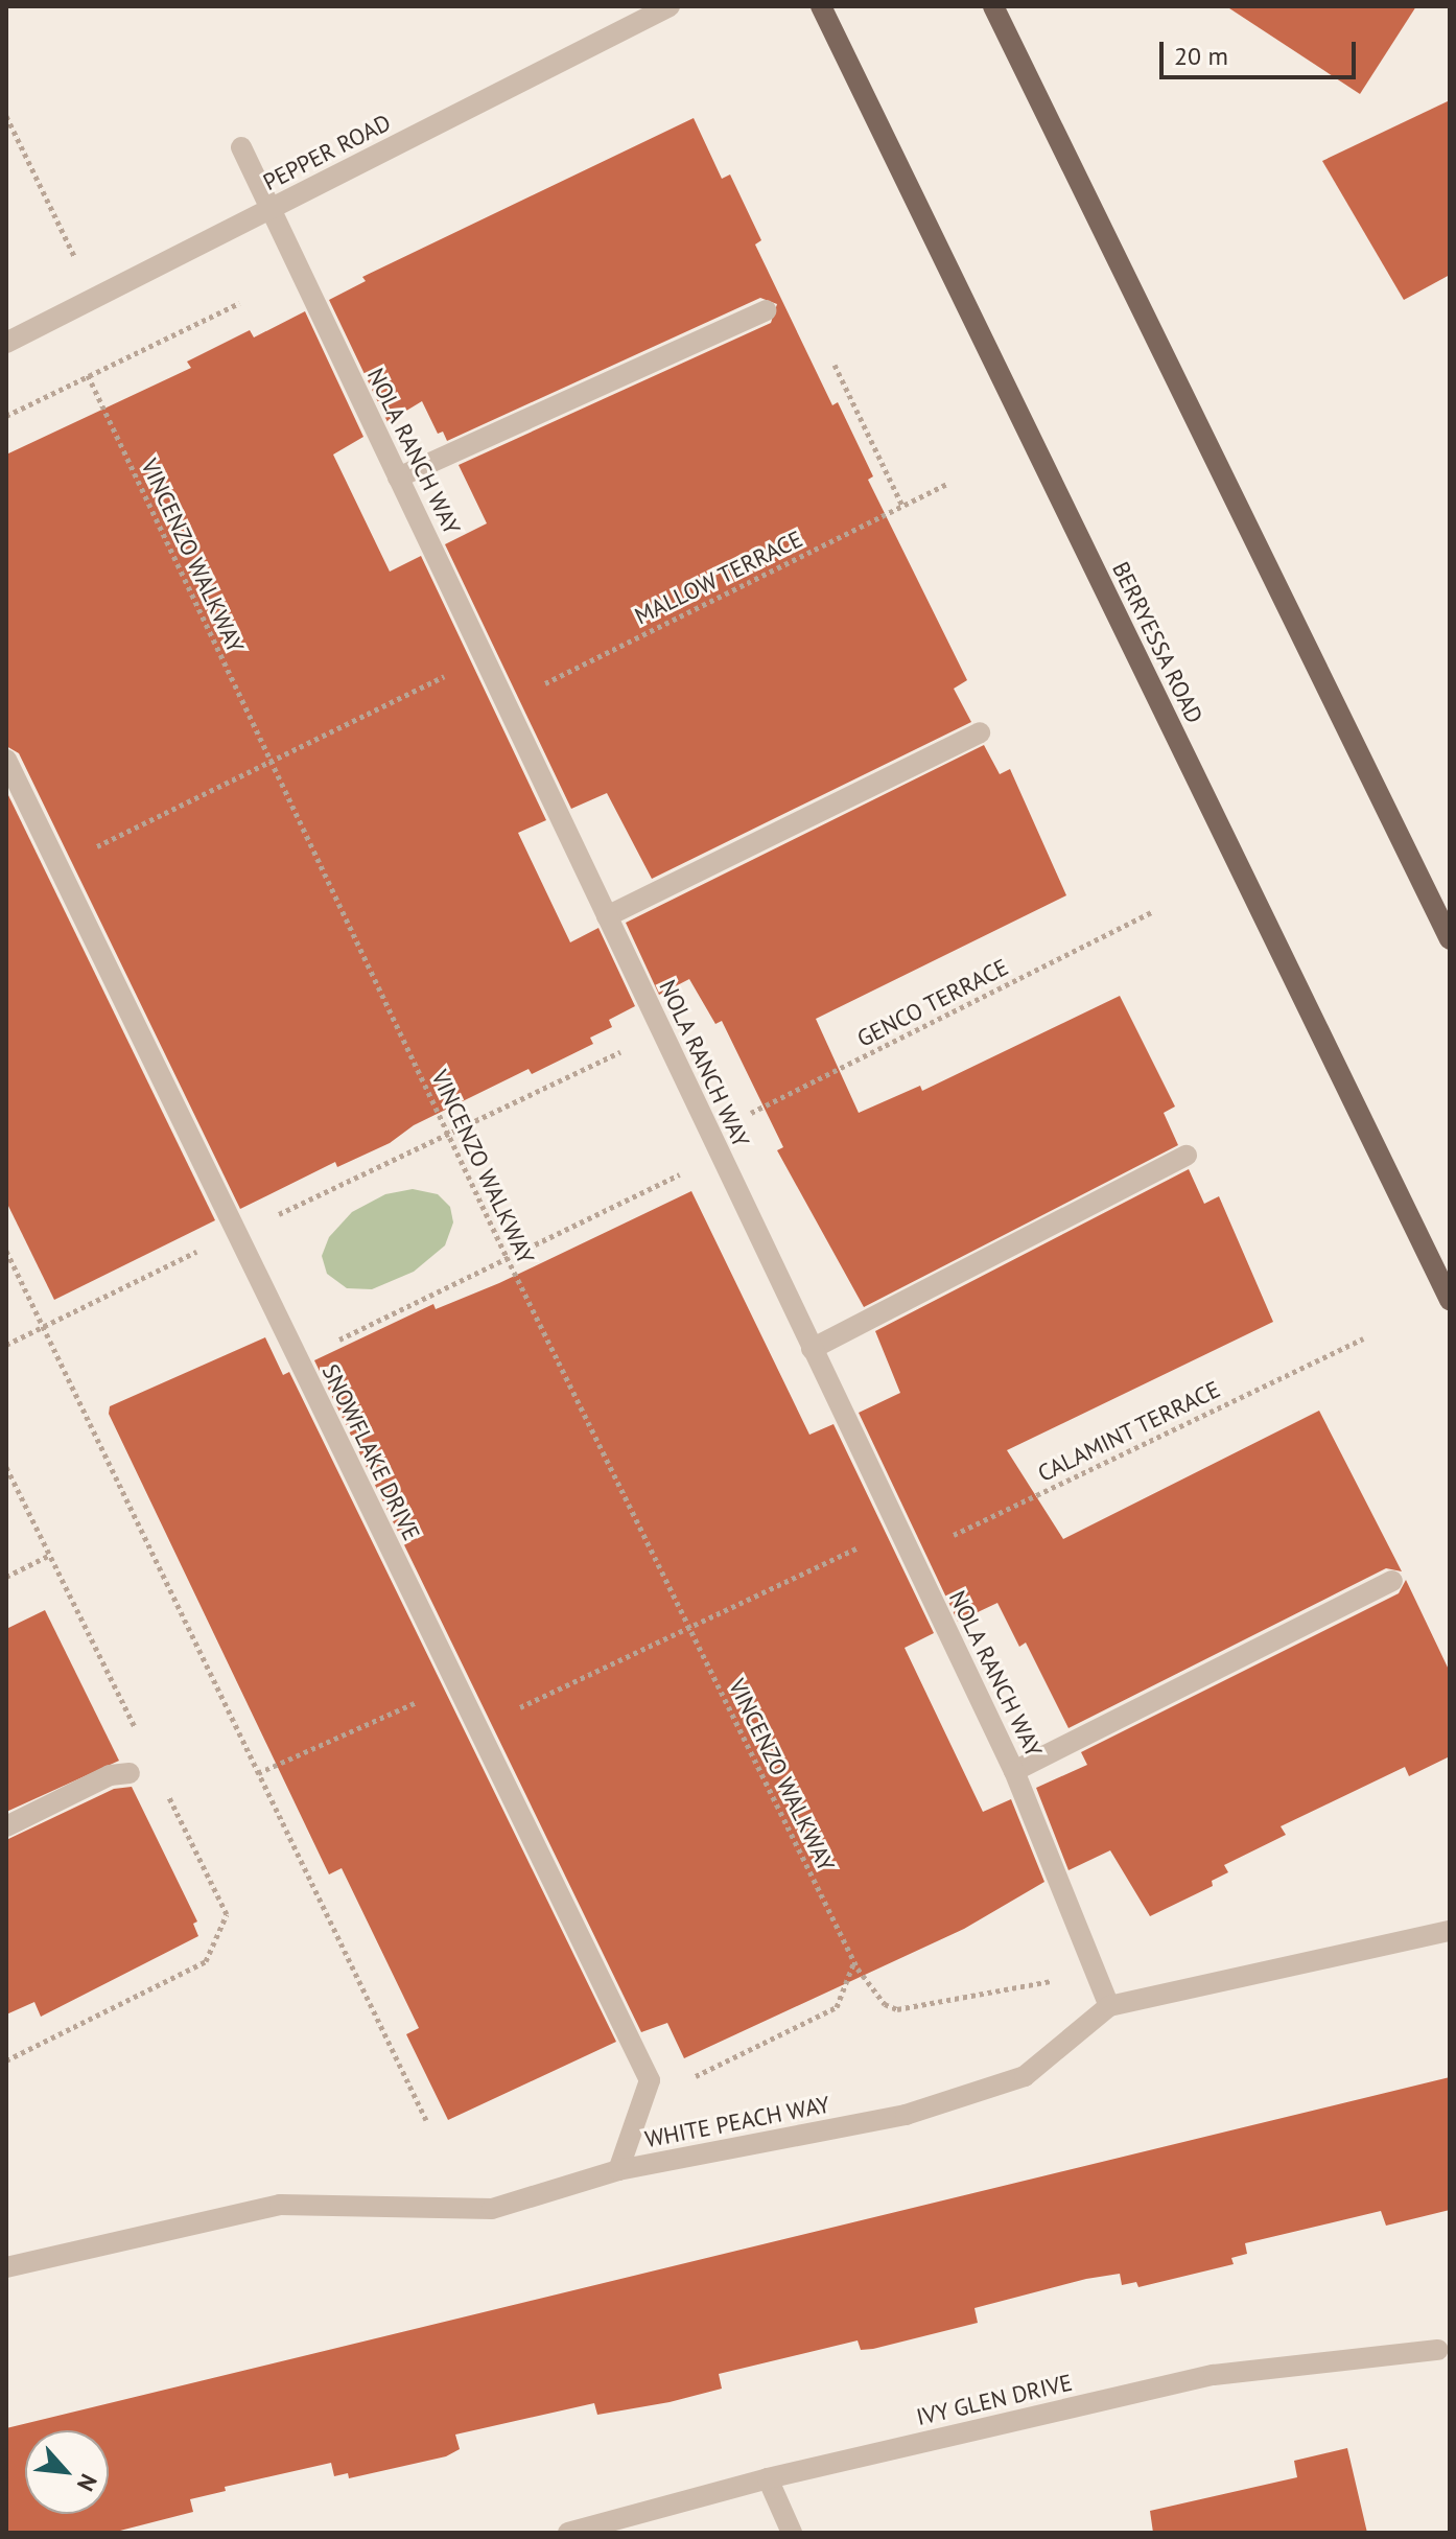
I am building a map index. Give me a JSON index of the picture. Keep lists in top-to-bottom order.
{
  "streets": {
    "main road": ["BERRYESSA ROAD"],
    "street": [
      "PEPPER ROAD",
      "NOLA RANCH WAY",
      "SNOWFLAKE DRIVE",
      "WHITE PEACH WAY",
      "IVY GLEN DRIVE"
    ],
    "path": [
      "VINCENZO WALKWAY",
      "MALLOW TERRACE",
      "GENCO TERRACE",
      "CALAMINT TERRACE"
    ]
  },
  "crossings": [
    ["PEPPER ROAD", "NOLA RANCH WAY"],
    ["NOLA RANCH WAY", "MALLOW TERRACE"],
    ["NOLA RANCH WAY", "CALAMINT TERRACE"],
    ["NOLA RANCH WAY", "WHITE PEACH WAY"],
    ["SNOWFLAKE DRIVE", "WHITE PEACH WAY"]
  ],
  "scale_bar": "20 m",
  "north": "bottom right"
}
